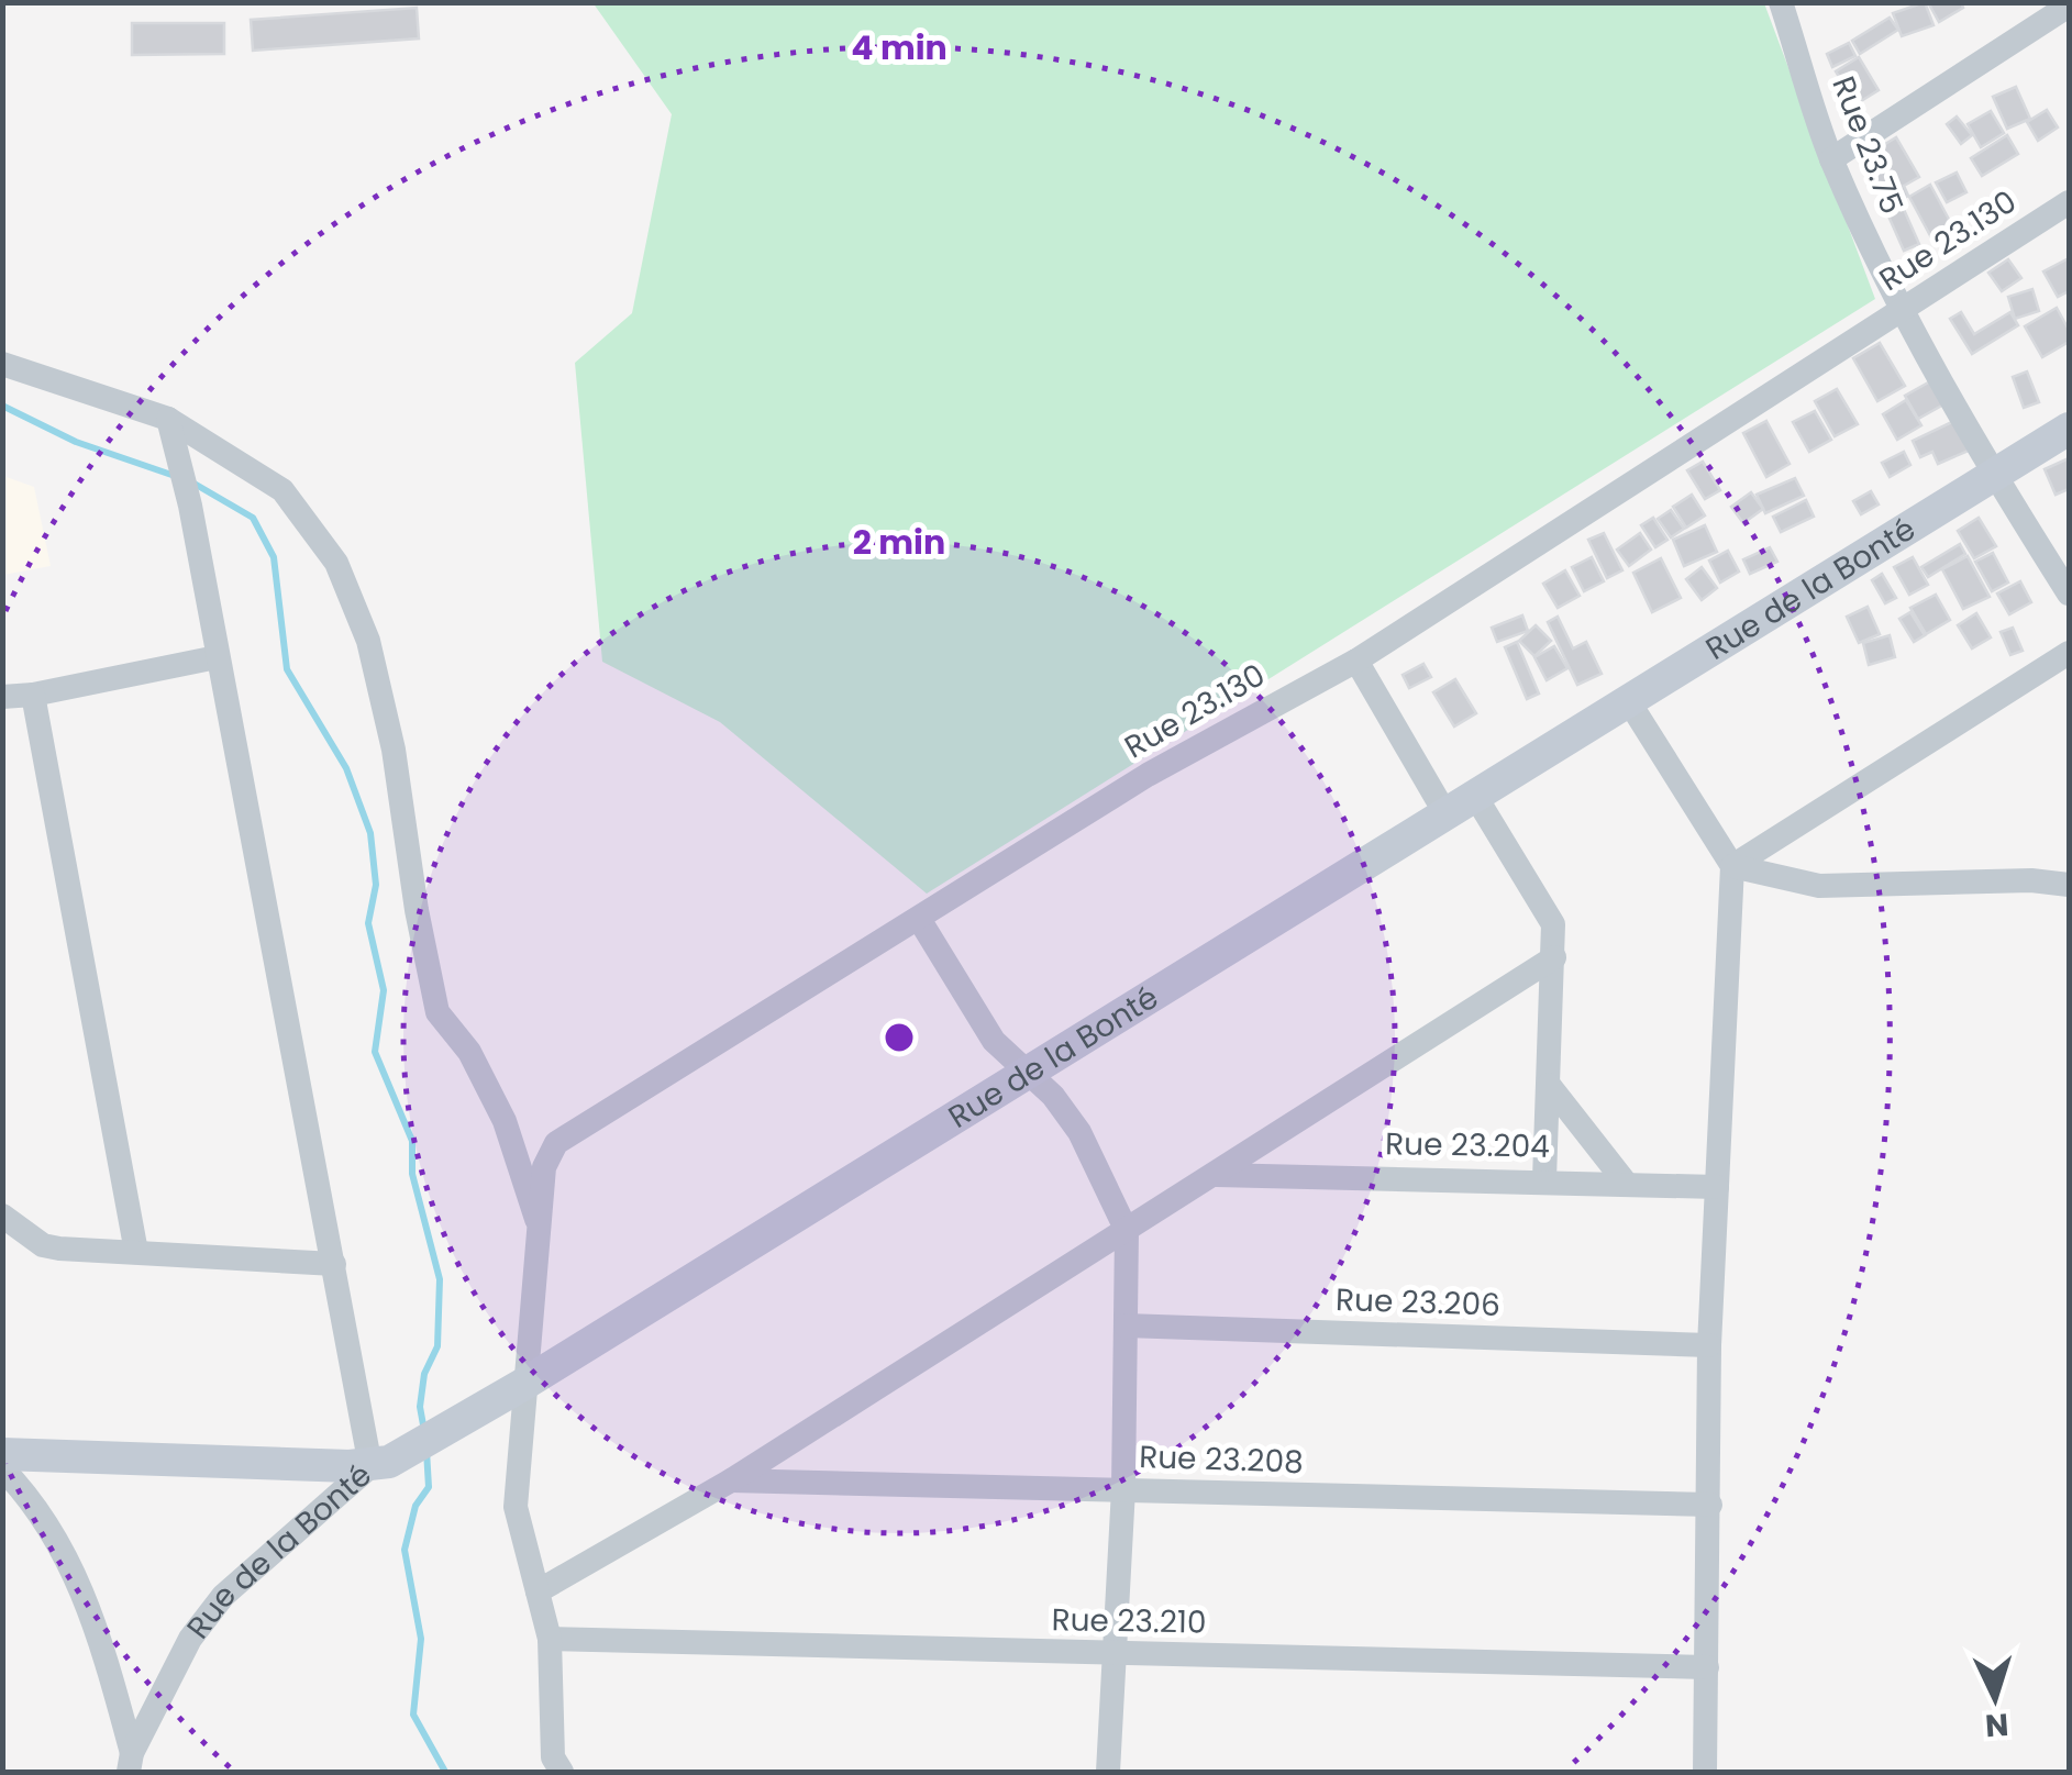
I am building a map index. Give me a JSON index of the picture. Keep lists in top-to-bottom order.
{
  "streets": {
    "street": [
      "Rue 23.75",
      "Rue 23.130",
      "Rue de la Bonté",
      "Rue 23.204",
      "Rue 23.206",
      "Rue 23.208",
      "Rue 23.210"
    ]
  },
  "crossings": [
    ["Rue 23.75", "Rue 23.130"],
    ["Rue 23.75", "Rue de la Bonté"],
    ["Rue 23.130", "Rue de la Bonté"],
    ["Rue 23.130", "Rue 23.210"]
  ],
  "north": "bottom",
  "rings": ["4 min", "2 min"]
}
